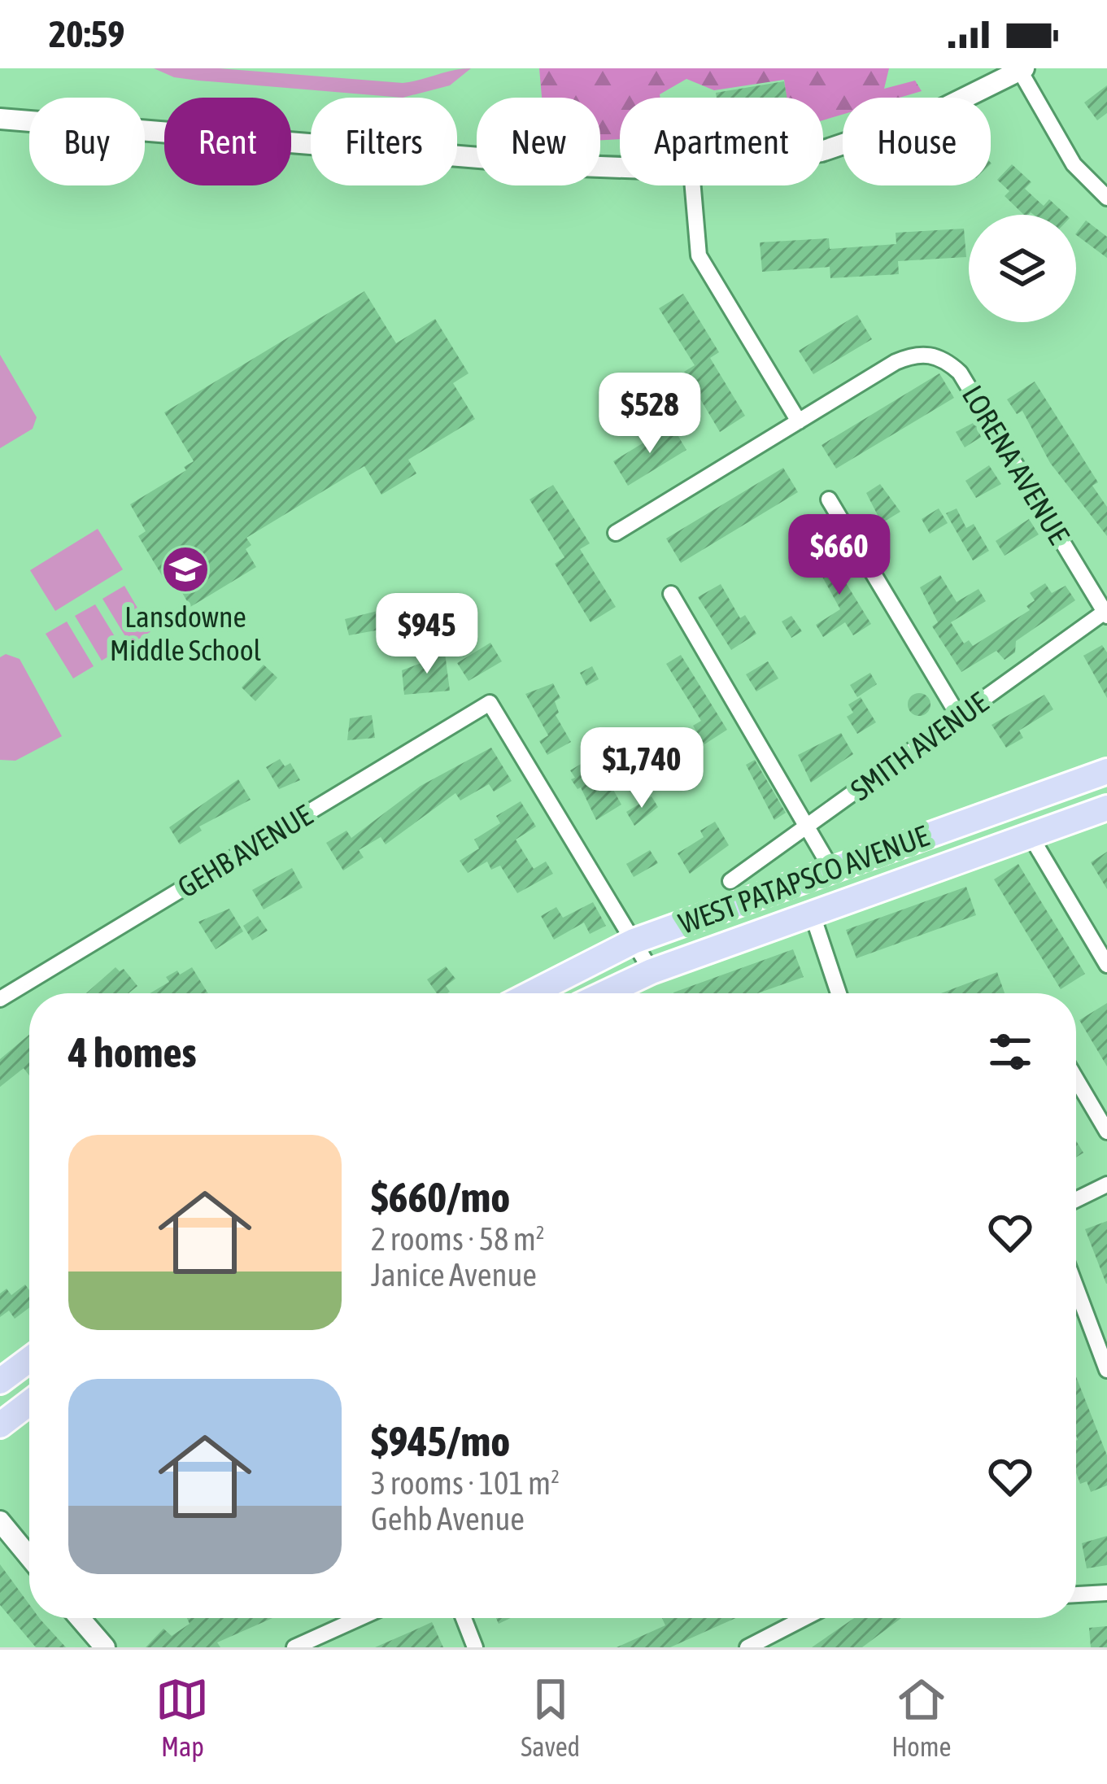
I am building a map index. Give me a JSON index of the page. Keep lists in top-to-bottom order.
{
  "streets": {
    "main road": ["WEST PATAPSCO AVENUE"],
    "street": ["LORENA AVENUE", "SMITH AVENUE", "GEHB AVENUE"]
  },
  "crossings": [
    ["LORENA AVENUE", "SMITH AVENUE"],
    ["GEHB AVENUE", "WEST PATAPSCO AVENUE"]
  ],
  "places": {
    "school or university": ["Lansdowne Middle School"]
  },
  "page": {
    "status": "20:59",
    "chip": [
      "Buy",
      "Rent",
      "Filters",
      "New",
      "Apartment",
      "House"
    ],
    "price": [
      "$528",
      "$660",
      "$945",
      "$1,740"
    ],
    "heading": "4 homes",
    "list": [
      {
        "name": "$660/mo",
        "note": "2 rooms · 58 m² · Janice Avenue"
      },
      {
        "name": "$945/mo",
        "note": "3 rooms · 101 m² · Gehb Avenue"
      }
    ],
    "tabs": ["Map", "Saved", "Home"]
  }
}
